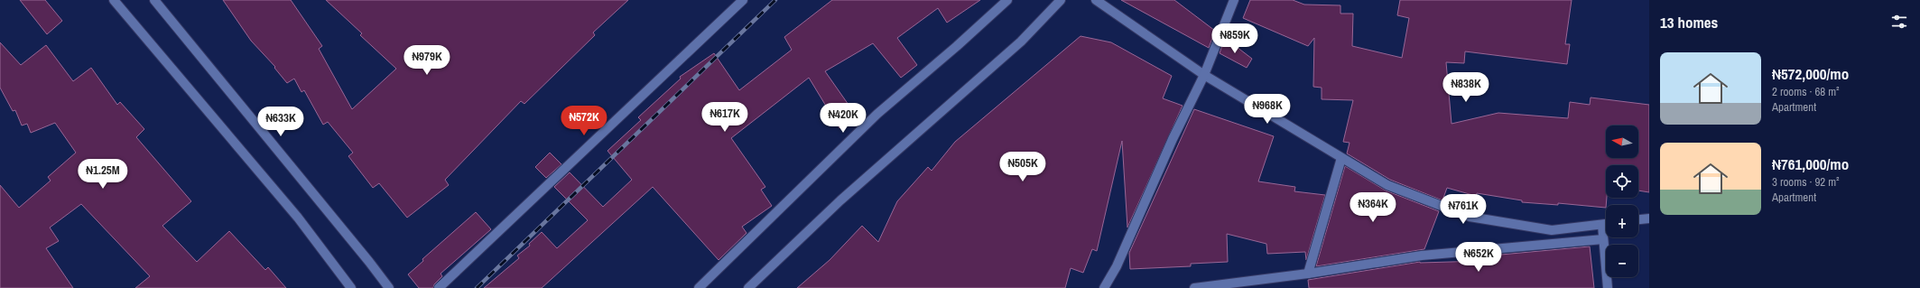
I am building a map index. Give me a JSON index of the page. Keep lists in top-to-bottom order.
{
  "north": "left",
  "page": {
    "heading": "13 homes",
    "price": [
      "₦859K",
      "₦979K",
      "₦838K",
      "₦968K",
      "₦617K",
      "₦420K",
      "₦572K",
      "₦633K",
      "₦505K",
      "₦1.25M",
      "₦364K",
      "₦761K",
      "₦652K"
    ],
    "list": [
      {
        "name": "₦572,000/mo",
        "note": "2 rooms · 68 m² · Apartment"
      },
      {
        "name": "₦761,000/mo",
        "note": "3 rooms · 92 m² · Apartment"
      }
    ],
    "map_buttons": ["+", "−"]
  }
}
